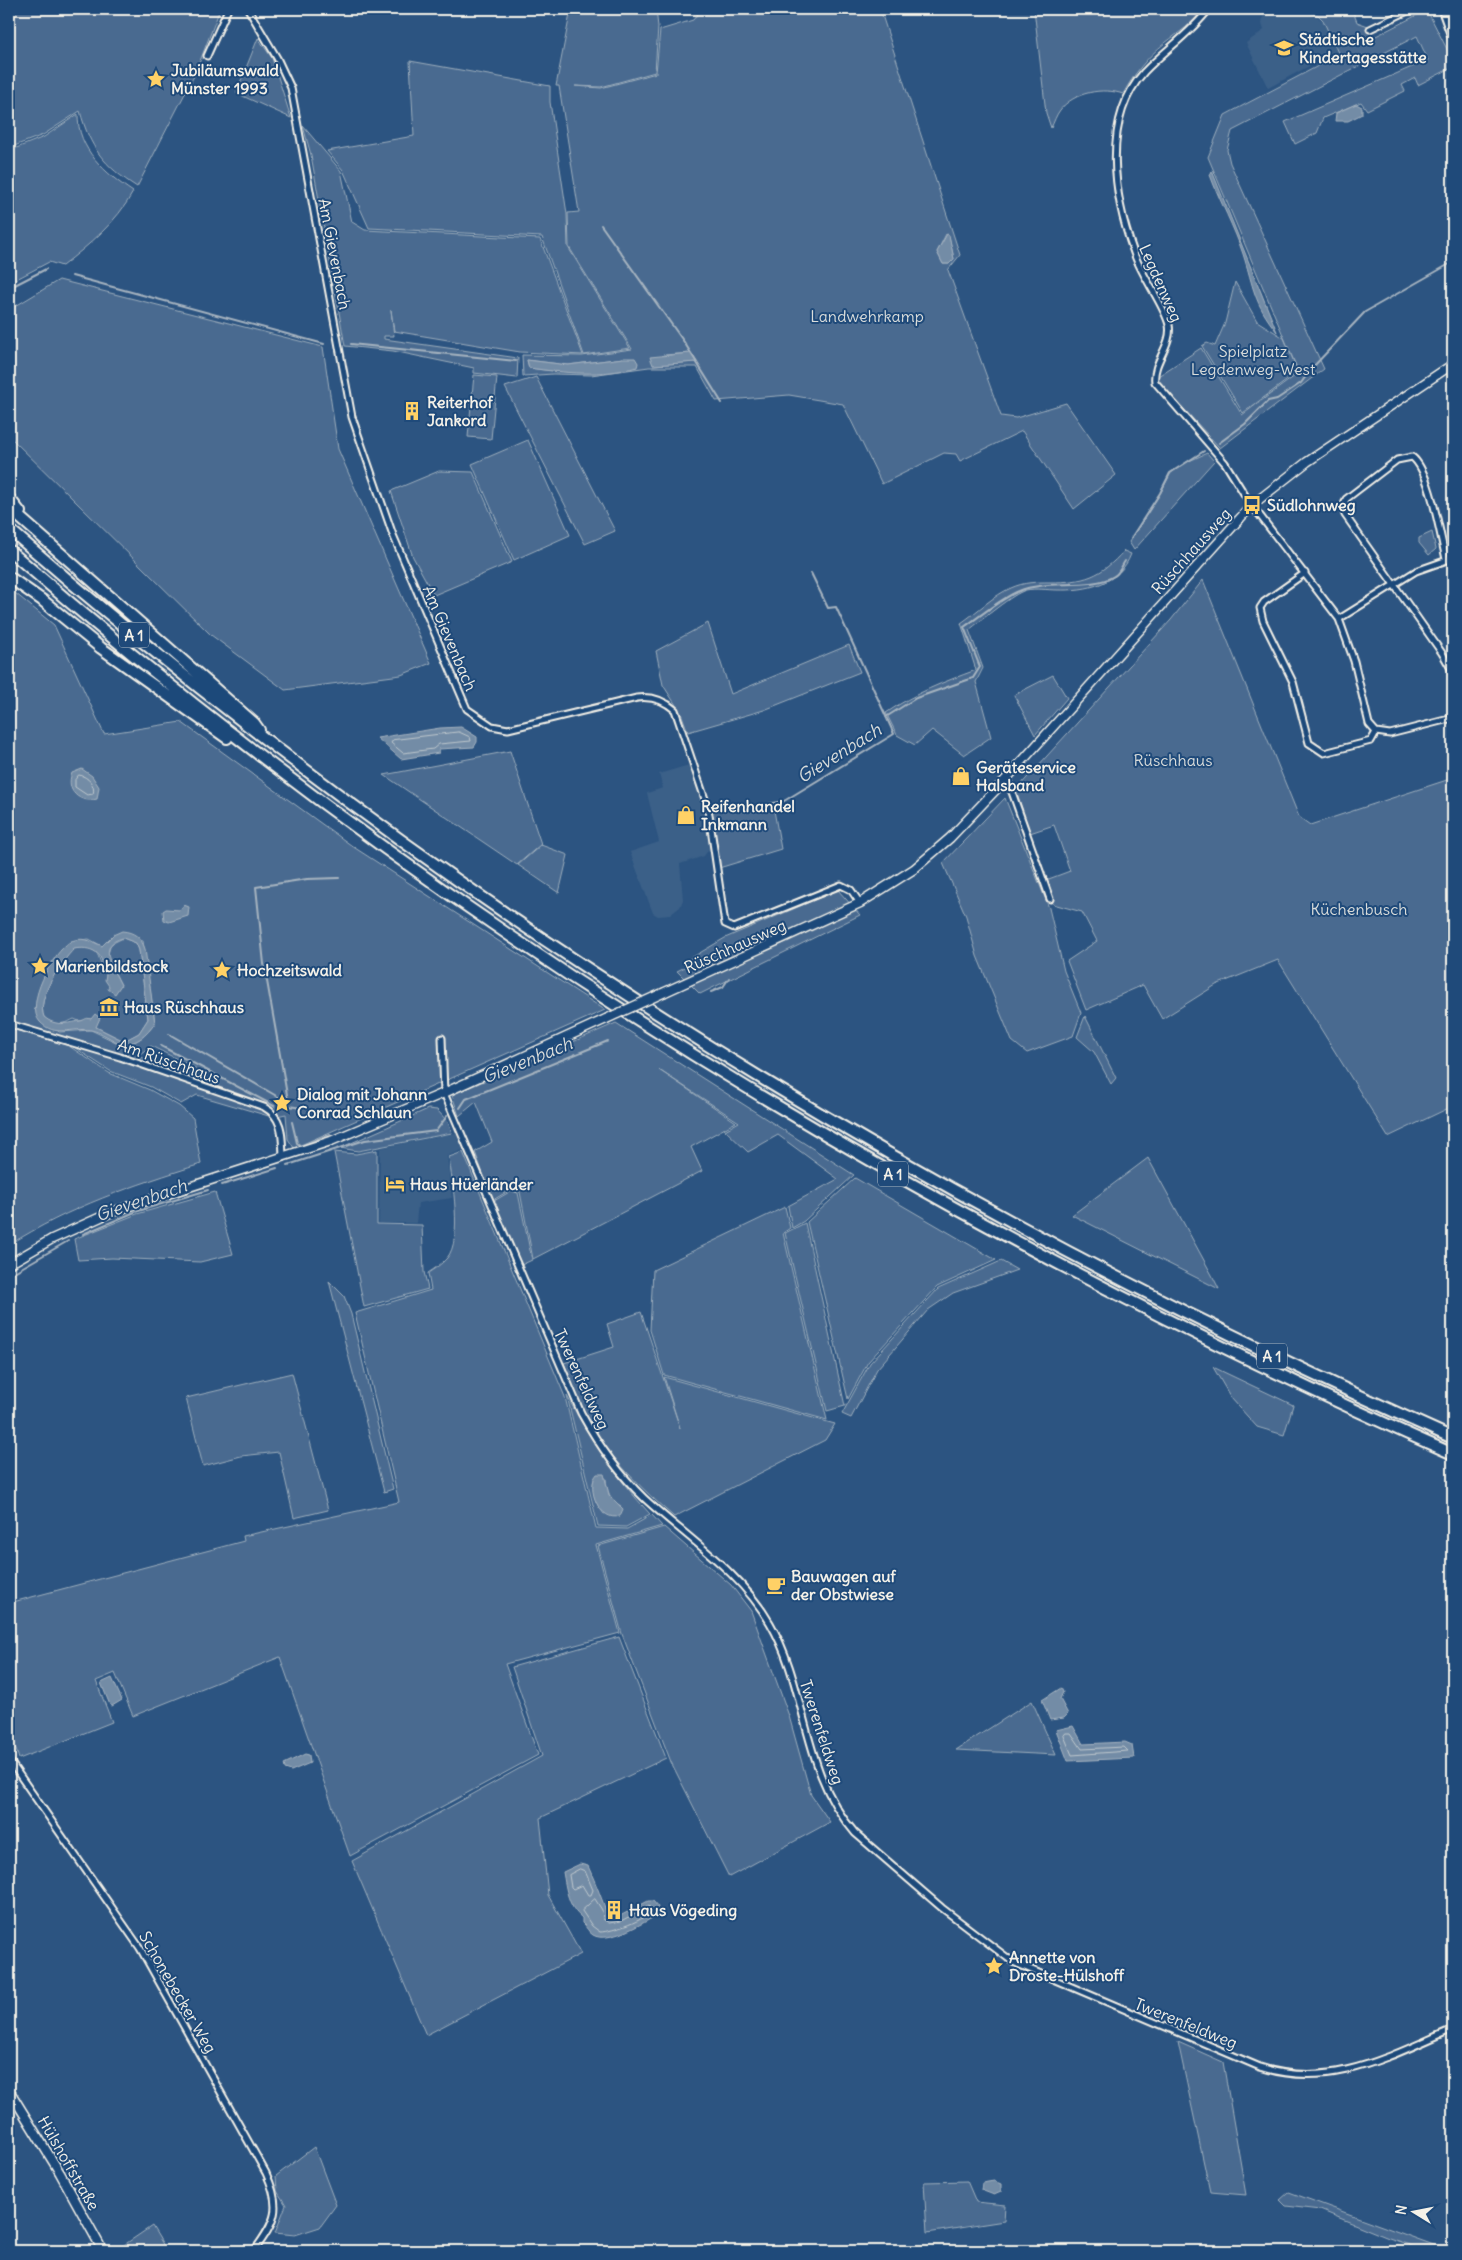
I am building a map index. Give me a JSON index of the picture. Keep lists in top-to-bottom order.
{
  "streets": {
    "highway": ["A 1"],
    "main road": ["Rüschhausweg", "Hülshoffstraße"],
    "street": [
      "Am Gievenbach",
      "Legdenweg",
      "Am Rüschhaus",
      "Twerenfeldweg",
      "Schonebecker Weg"
    ]
  },
  "crossings": [
    ["Am Gievenbach", "Rüschhausweg"],
    ["Legdenweg", "Rüschhausweg"],
    ["Rüschhausweg", "Am Rüschhaus"],
    ["Rüschhausweg", "Twerenfeldweg"]
  ],
  "water": ["Gievenbach"],
  "parks": [
    "Landwehrkamp",
    "Spielplatz Legdenweg-West",
    "Rüschhaus",
    "Küchenbusch"
  ],
  "places": {
    "school or university": ["Städtische Kindertagesstätte"],
    "place": [
      "Jubiläumswald Münster 1993",
      "Marienbildstock",
      "Hochzeitswald",
      "Dialog mit Johann Conrad Schlaun",
      "Annette von Droste-Hülshoff"
    ],
    "building": ["Reiterhof Jankord", "Haus Vögeding"],
    "bus stop": ["Südlohnweg"],
    "shop": ["Geräteservice Halsband", "Reifenhandel Inkmann"],
    "museum": ["Haus Rüschhaus"],
    "hotel": ["Haus Hüerländer"],
    "cafe": ["Bauwagen auf der Obstwiese"]
  },
  "north": "left"
}
